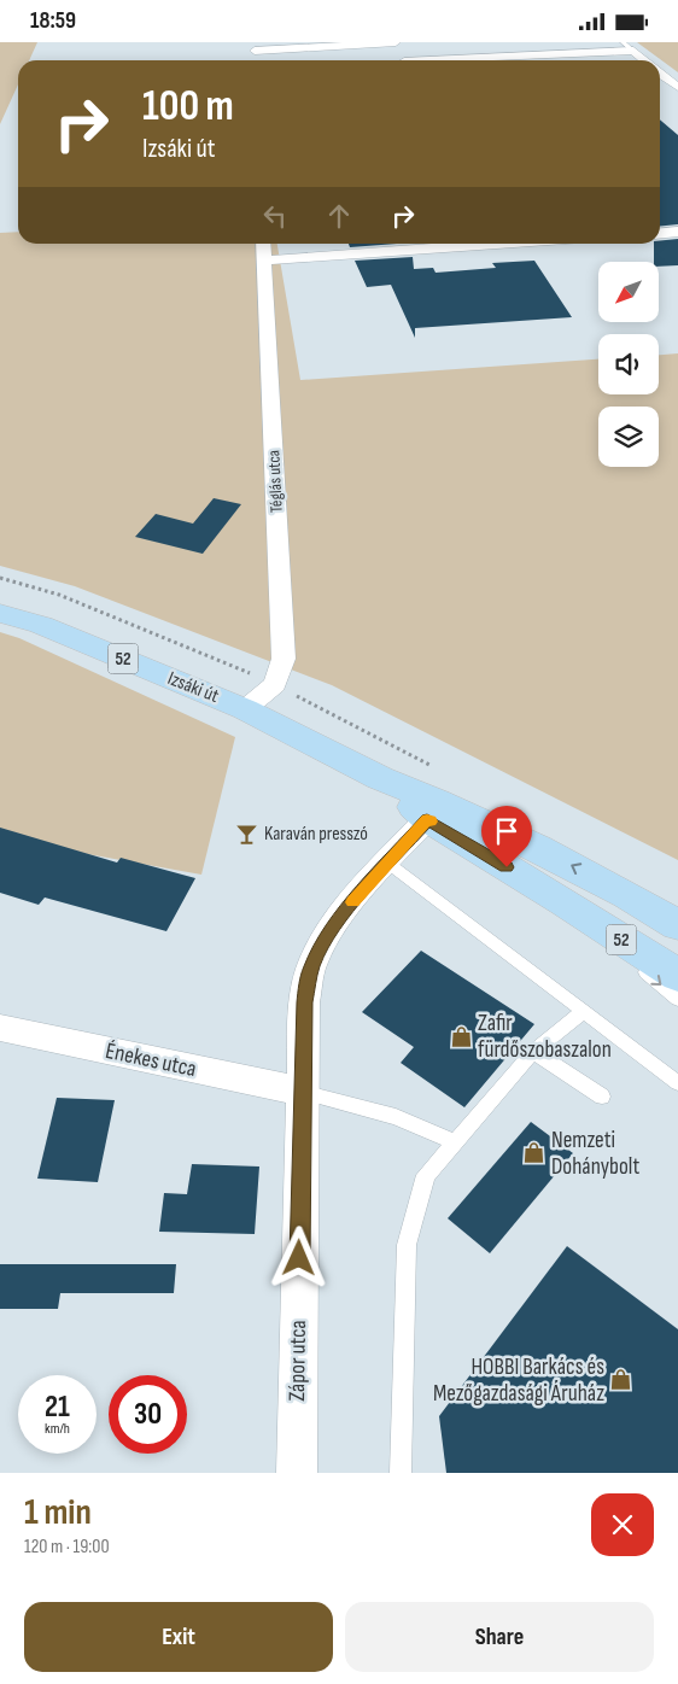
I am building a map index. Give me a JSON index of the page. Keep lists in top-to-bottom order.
{
  "streets": {
    "main road": ["52", "Izsáki út"],
    "street": ["Téglás utca", "Énekes utca", "Zápor utca"]
  },
  "crossings": [
    ["Izsáki út", "Zápor utca"],
    ["Énekes utca", "Zápor utca"]
  ],
  "places": {
    "bar": ["Karaván presszó"],
    "shop": ["Zafir fürdőszobaszalon", "Nemzeti Dohánybolt", "HOBBI Barkács és Mezőgazdasági Áruház"]
  },
  "north": "bottom left",
  "page": {
    "status": "18:59",
    "turn": ["100 m", "Izsáki út"],
    "speed": "21 km/h",
    "limit": "30",
    "heading": ["1 min", "120 m · 19:00"],
    "buttons": ["Exit", "Share"]
  }
}
